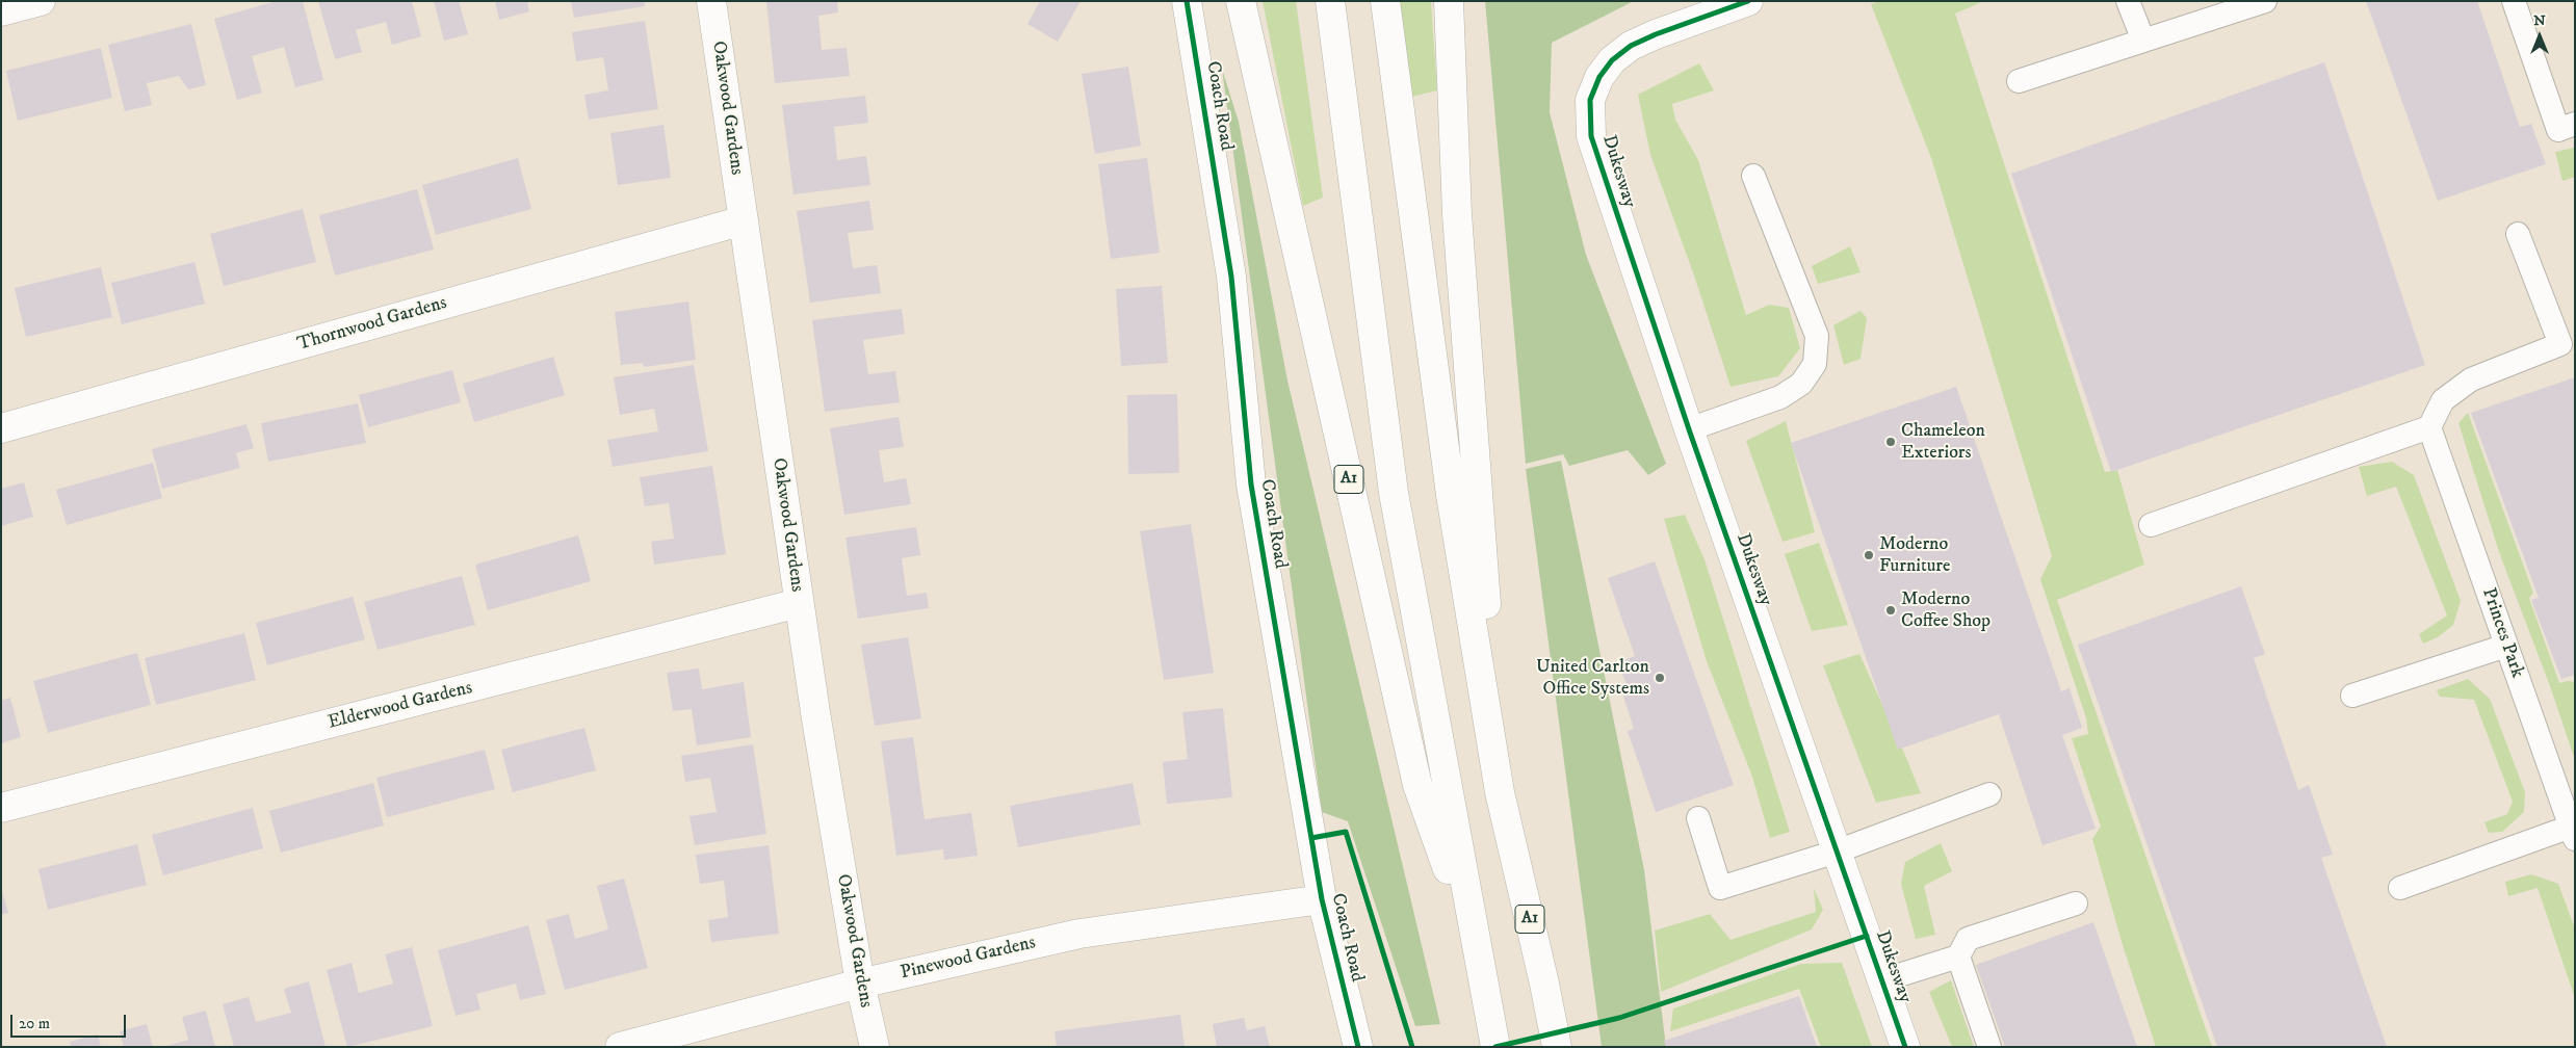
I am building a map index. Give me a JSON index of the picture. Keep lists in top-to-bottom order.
{
  "streets": {
    "main road": [
      "Coach Road",
      "Oakwood Gardens",
      "Dukesway",
      "Thornwood Gardens",
      "A1",
      "Elderwood Gardens",
      "Pinewood Gardens"
    ],
    "lane": ["Princes Park"]
  },
  "crossings": [
    ["Coach Road", "Pinewood Gardens"],
    ["Oakwood Gardens", "Thornwood Gardens"],
    ["Oakwood Gardens", "Elderwood Gardens"],
    ["Oakwood Gardens", "Pinewood Gardens"]
  ],
  "places": [
    "Chameleon Exteriors",
    "Moderno Furniture",
    "Moderno Coffee Shop",
    "United Carlton Office Systems"
  ],
  "scale_bar": "20 m",
  "north": "top"
}
